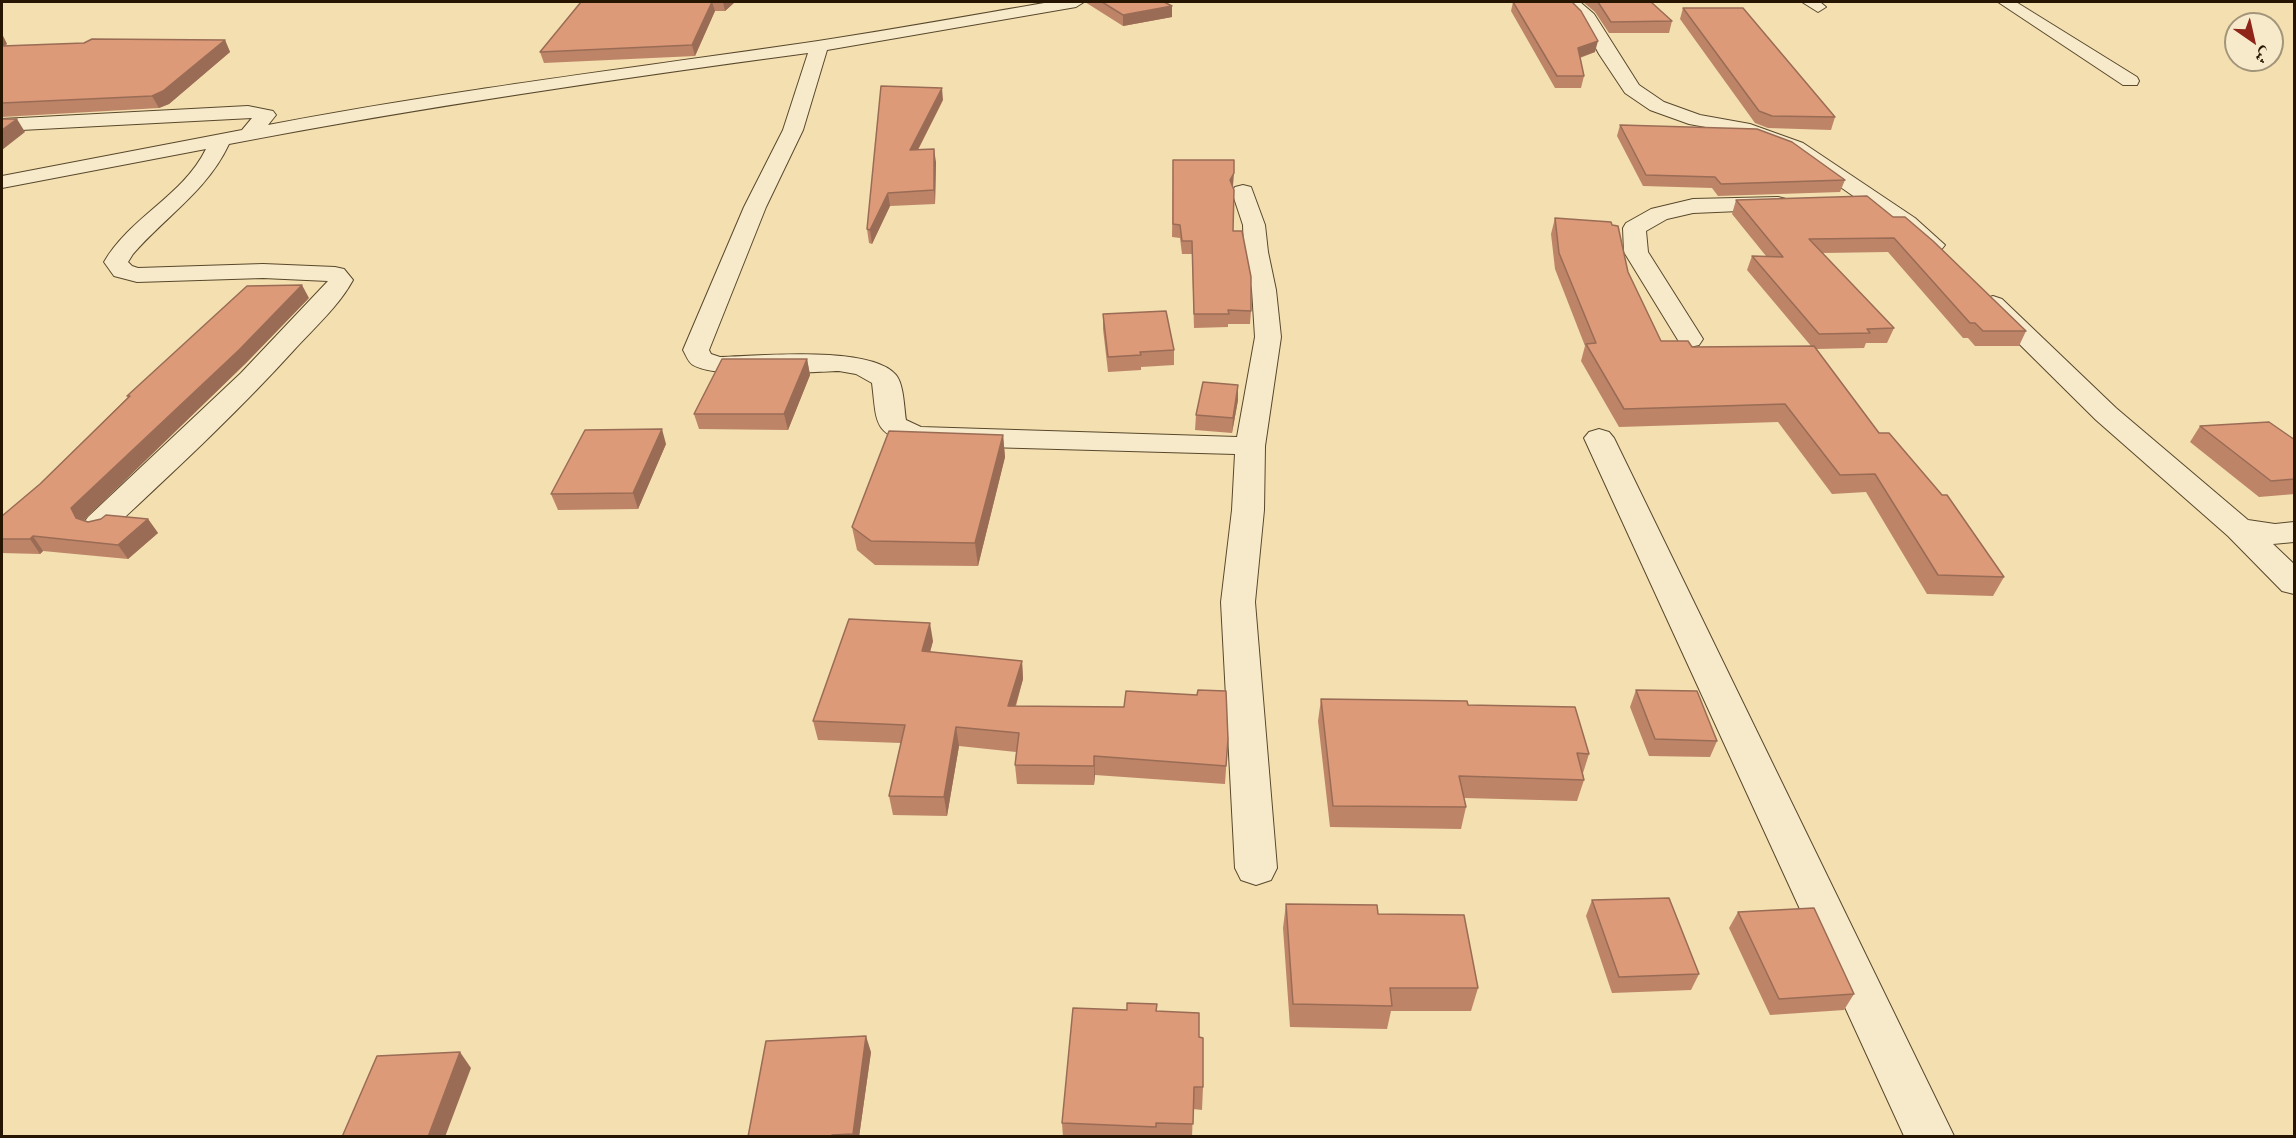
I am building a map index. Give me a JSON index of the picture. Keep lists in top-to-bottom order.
{
  "north": "bottom right"
}
